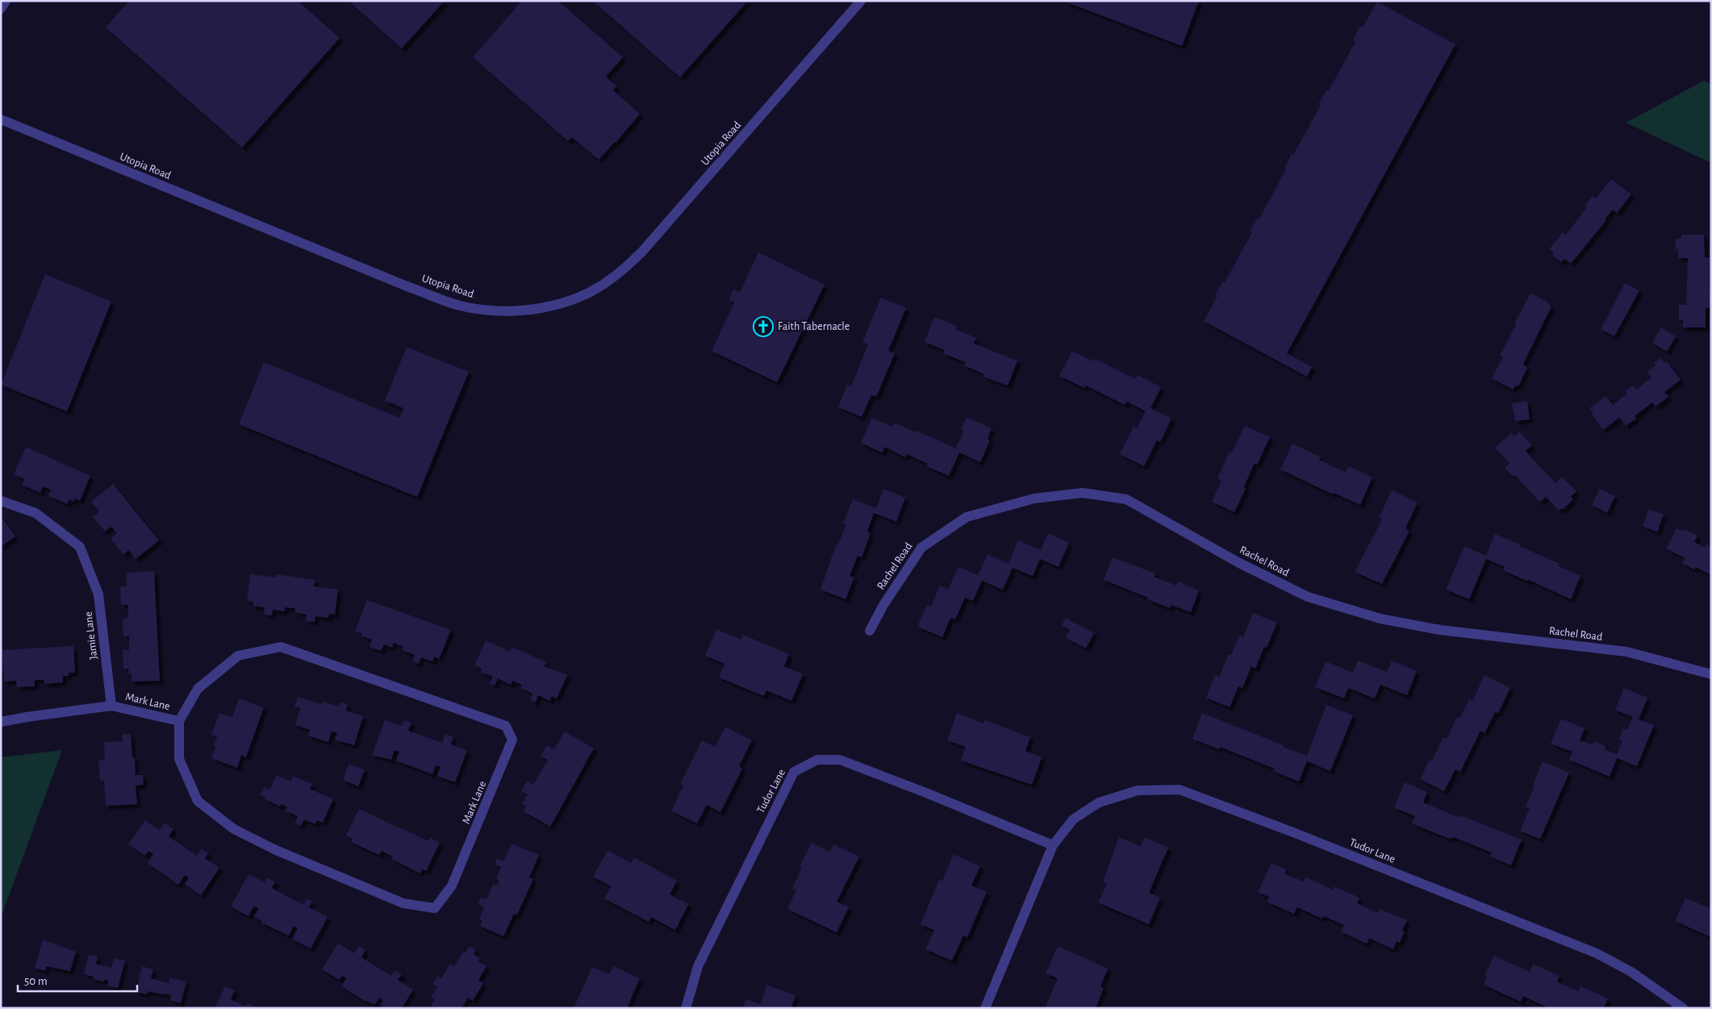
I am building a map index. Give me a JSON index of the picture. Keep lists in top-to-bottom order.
{
  "streets": {
    "street": [
      "Utopia Road",
      "Rachel Road",
      "Jamie Lane",
      "Mark Lane",
      "Tudor Lane"
    ]
  },
  "crossings": [
    ["Jamie Lane", "Mark Lane"]
  ],
  "places": {
    "church": ["Faith Tabernacle"]
  },
  "scale_bar": "50 m"
}
